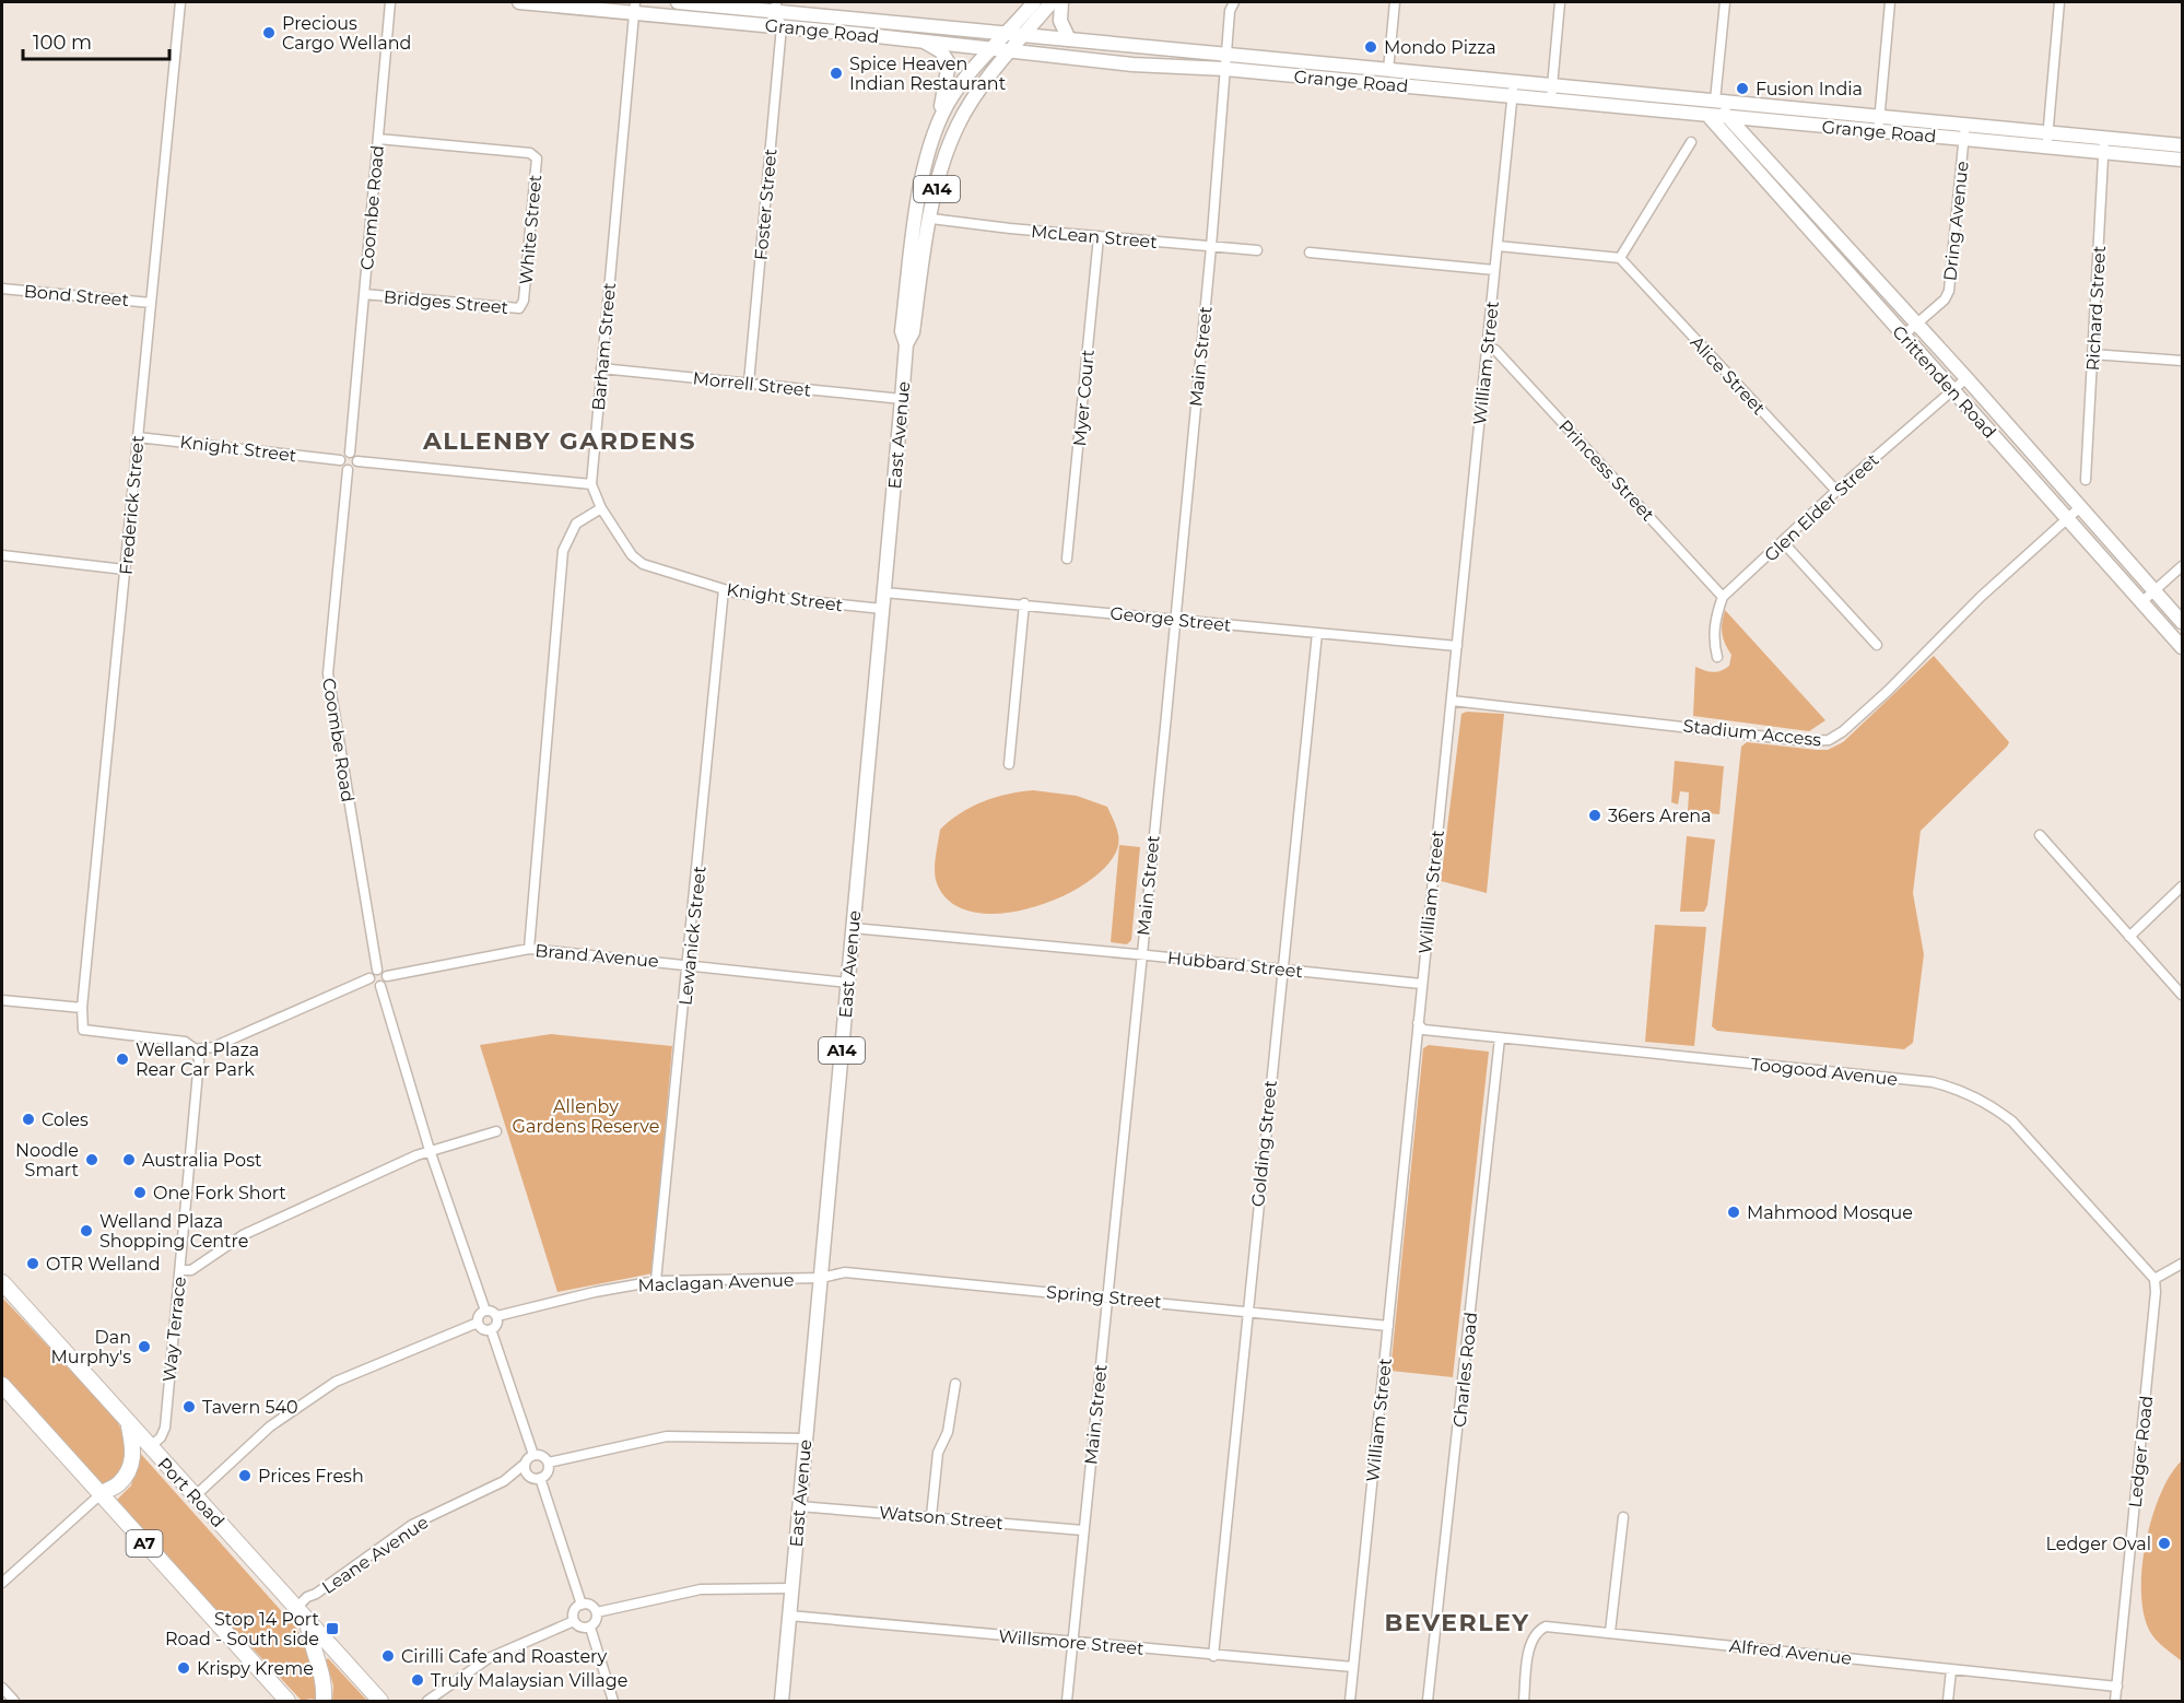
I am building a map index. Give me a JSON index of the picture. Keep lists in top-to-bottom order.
{
  "streets": {
    "highway": ["Port Road", "A7"],
    "main road": [
      "Grange Road",
      "A14",
      "Crittenden Road",
      "East Avenue"
    ],
    "street": [
      "Foster Street",
      "Coombe Road",
      "Dring Avenue",
      "White Street",
      "McLean Street",
      "Bond Street",
      "Bridges Street",
      "Richard Street",
      "Barham Street",
      "Main Street",
      "William Street",
      "Alice Street",
      "Morrell Street",
      "Myer Court",
      "Knight Street",
      "Princess Street",
      "Frederick Street",
      "Glen Elder Street",
      "George Street",
      "Stadium Access",
      "Lewanick Street",
      "Brand Avenue",
      "Hubbard Street",
      "Toogood Avenue",
      "Golding Street",
      "Maclagan Avenue",
      "Spring Street",
      "Way Terrace",
      "Charles Road",
      "Ledger Road",
      "Watson Street",
      "Leane Avenue",
      "Willsmore Street",
      "Alfred Avenue"
    ]
  },
  "crossings": [
    ["Grange Road", "A14"],
    ["Grange Road", "Foster Street"],
    ["Grange Road", "Dring Avenue"],
    ["Grange Road", "Richard Street"],
    ["Grange Road", "Barham Street"],
    ["Grange Road", "Main Street"],
    ["Grange Road", "William Street"],
    ["Grange Road", "Crittenden Road"],
    ["Grange Road", "East Avenue"],
    ["A14", "East Avenue"],
    ["Foster Street", "Morrell Street"],
    ["Coombe Road", "White Street"],
    ["Coombe Road", "Bridges Street"],
    ["Coombe Road", "Knight Street"],
    ["Coombe Road", "Brand Avenue"],
    ["Dring Avenue", "Crittenden Road"],
    ["White Street", "Bridges Street"],
    ["McLean Street", "Main Street"],
    ["McLean Street", "Myer Court"],
    ["McLean Street", "East Avenue"],
    ["Bond Street", "Frederick Street"],
    ["Barham Street", "Morrell Street"],
    ["Barham Street", "Knight Street"],
    ["Main Street", "George Street"],
    ["Main Street", "Hubbard Street"],
    ["Main Street", "Spring Street"],
    ["Main Street", "Watson Street"],
    ["Main Street", "Willsmore Street"],
    ["William Street", "Princess Street"],
    ["William Street", "George Street"],
    ["William Street", "Stadium Access"],
    ["William Street", "Hubbard Street"],
    ["William Street", "Toogood Avenue"],
    ["William Street", "Spring Street"],
    ["William Street", "Willsmore Street"],
    ["Alice Street", "Glen Elder Street"],
    ["Crittenden Road", "Glen Elder Street"],
    ["Crittenden Road", "Stadium Access"],
    ["Morrell Street", "East Avenue"],
    ["East Avenue", "Knight Street"],
    ["East Avenue", "George Street"],
    ["East Avenue", "Brand Avenue"],
    ["East Avenue", "Hubbard Street"],
    ["East Avenue", "Maclagan Avenue"],
    ["East Avenue", "Spring Street"],
    ["East Avenue", "Watson Street"],
    ["East Avenue", "Willsmore Street"],
    ["Knight Street", "Frederick Street"],
    ["Knight Street", "Lewanick Street"],
    ["Princess Street", "Glen Elder Street"],
    ["George Street", "Golding Street"],
    ["Lewanick Street", "Brand Avenue"],
    ["Lewanick Street", "Maclagan Avenue"],
    ["Hubbard Street", "Golding Street"],
    ["Toogood Avenue", "Charles Road"],
    ["Toogood Avenue", "Ledger Road"],
    ["Golding Street", "Spring Street"],
    ["Golding Street", "Willsmore Street"],
    ["Maclagan Avenue", "Spring Street"],
    ["Way Terrace", "Port Road"],
    ["Ledger Road", "Alfred Avenue"],
    ["Port Road", "Leane Avenue"]
  ],
  "districts": ["ALLENBY GARDENS", "BEVERLEY"],
  "parks": ["Allenby Gardens Reserve"],
  "places": {
    "other": [
      "Precious Cargo Welland",
      "Mondo Pizza",
      "Spice Heaven Indian Restaurant",
      "Fusion India",
      "36ers Arena",
      "Welland Plaza Rear Car Park",
      "Coles",
      "Noodle Smart",
      "Australia Post",
      "One Fork Short",
      "Mahmood Mosque",
      "Welland Plaza Shopping Centre",
      "OTR Welland",
      "Dan Murphy's",
      "Tavern 540",
      "Prices Fresh",
      "Ledger Oval",
      "Cirilli Cafe and Roastery",
      "Krispy Kreme",
      "Truly Malaysian Village"
    ],
    "transit": ["Stop 14 Port Road - South side"]
  },
  "scale_bar": "100 m"
}
